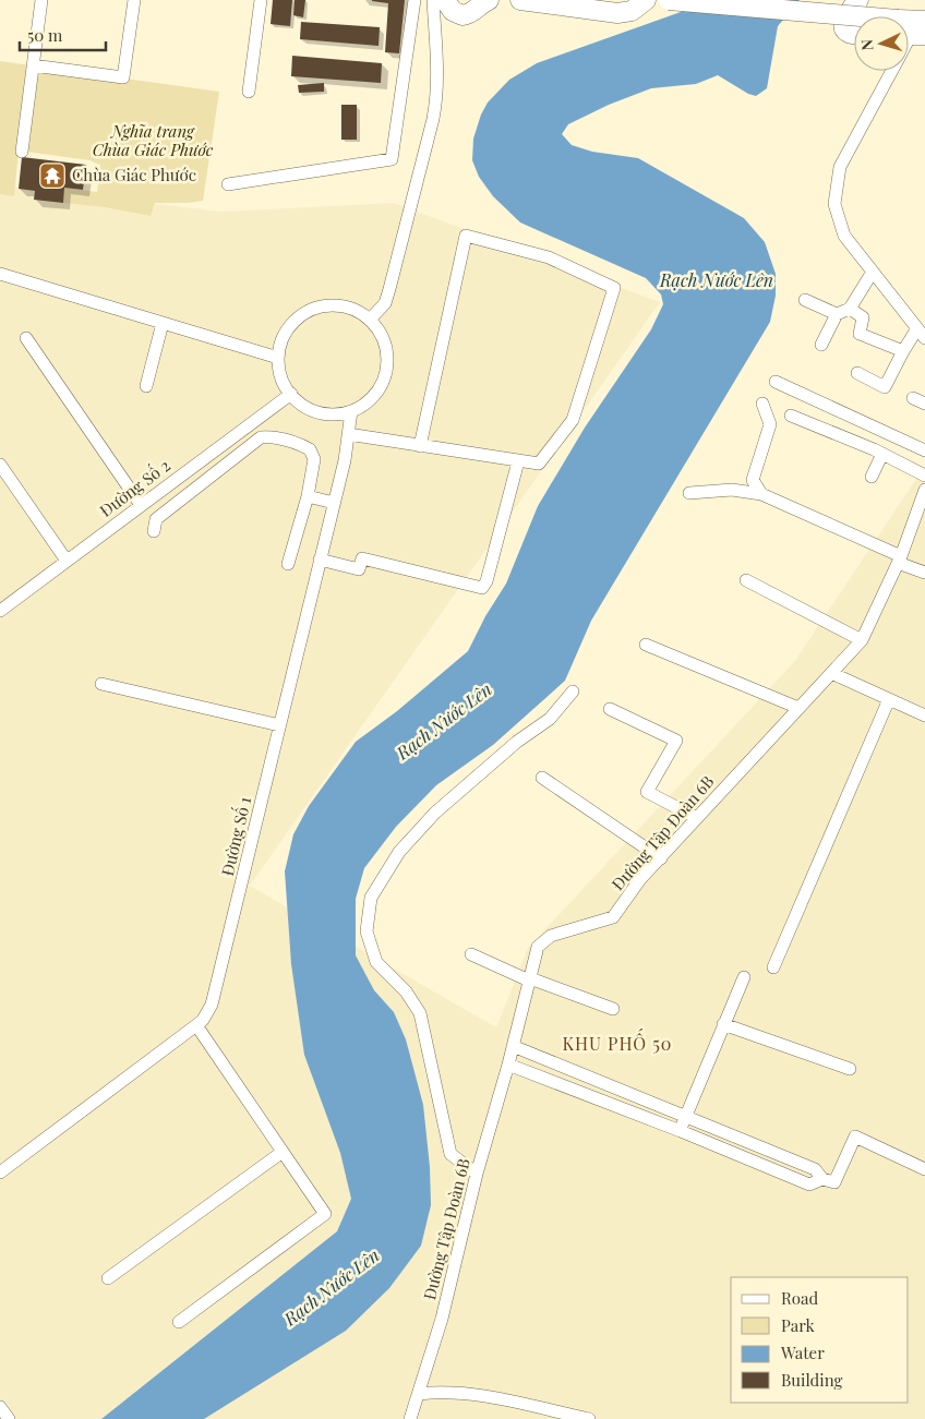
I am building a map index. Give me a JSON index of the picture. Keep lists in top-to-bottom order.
{
  "streets": {
    "street": ["Đường Số 2", "Đường Tập Đoàn 6B", "Đường Số 1"]
  },
  "crossings": [
    ["Đường Số 2", "Đường Số 1"]
  ],
  "districts": ["KHU PHỐ 50"],
  "water": ["Rạch Nước Lên"],
  "parks": ["Nghĩa trang Chùa Giác Phước"],
  "places": {
    "temple": ["Chùa Giác Phước"]
  },
  "legend": [
    "Road",
    "Park",
    "Water",
    "Building"
  ],
  "scale_bar": "50 m",
  "north": "left"
}
